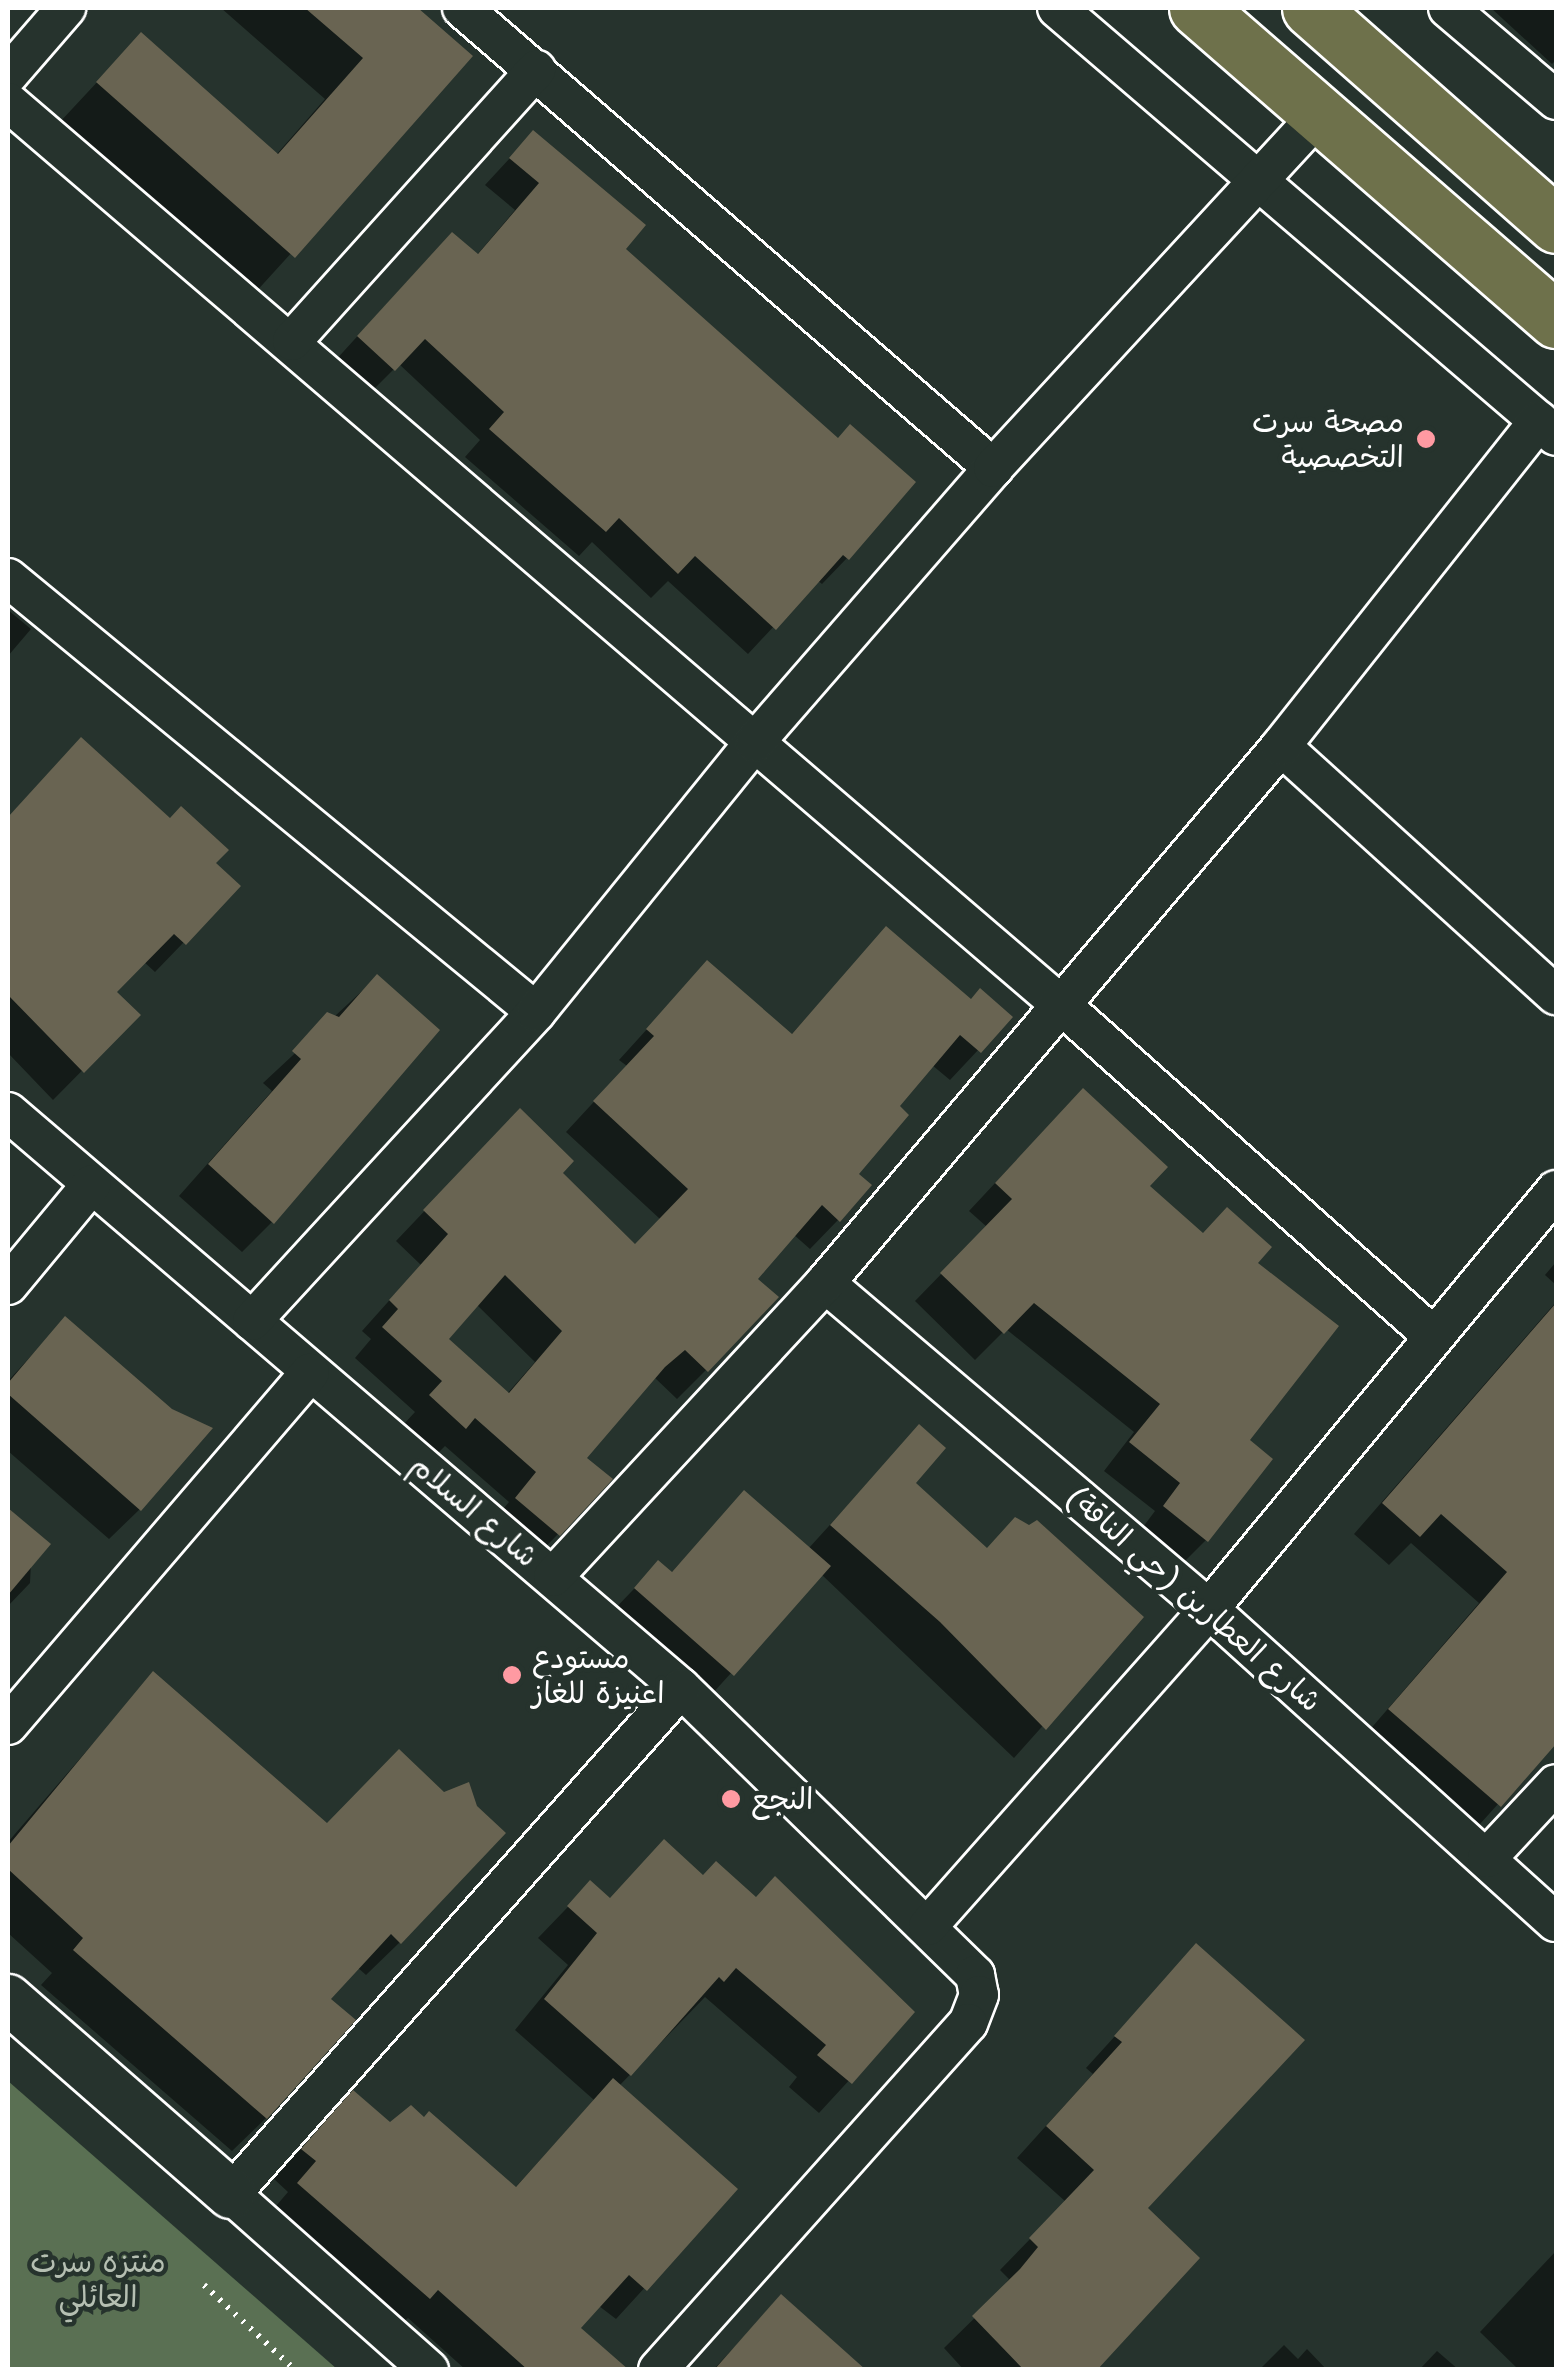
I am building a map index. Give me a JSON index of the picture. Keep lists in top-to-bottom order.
{
  "streets": {
    "street": ["شارع السلام", "شارع العطارين (حي الناقة)"]
  },
  "parks": ["منتزه سرت العائلي"],
  "places": ["مصحة سرت التخصصية", "مستودع اعنيزة للغاز", "النجع"]
}
